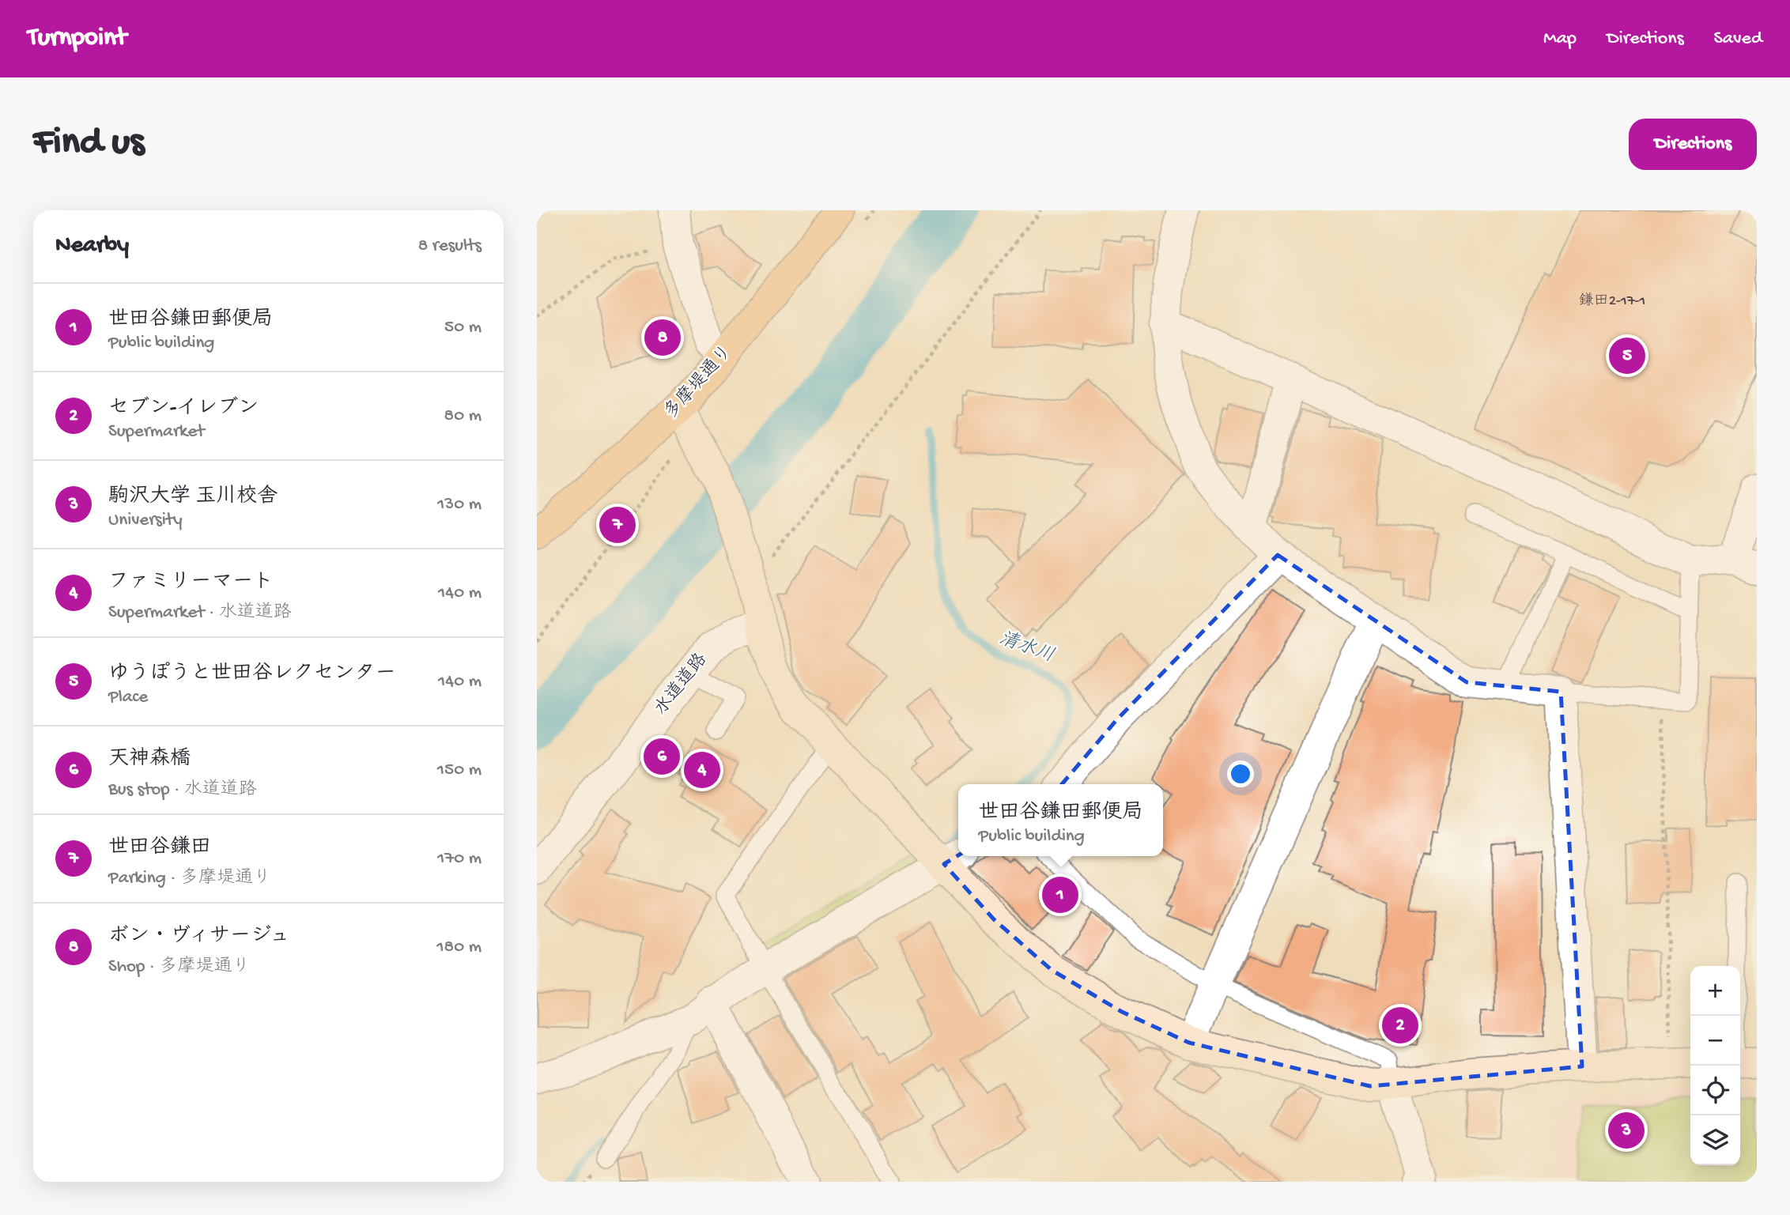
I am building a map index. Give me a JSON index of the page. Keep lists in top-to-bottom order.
{
  "streets": {
    "main road": ["多摩堤通り"],
    "street": ["水道道路"]
  },
  "water": ["清水川"],
  "house_numbers": ["鎌田2-17-1"],
  "page": {
    "header": "Turnpoint",
    "nav": ["Map", "Directions", "Saved"],
    "buttons": "Directions",
    "title": "Find us",
    "heading": ["Nearby", "8 results"],
    "list": [
      {
        "mark": "1",
        "name": "世田谷鎌田郵便局",
        "note": "Public building",
        "value": "50 m"
      },
      {
        "mark": "2",
        "name": "セブン-イレブン",
        "note": "Supermarket",
        "value": "80 m"
      },
      {
        "mark": "3",
        "name": "駒沢大学 玉川校舎",
        "note": "University",
        "value": "130 m"
      },
      {
        "mark": "4",
        "name": "ファミリーマート",
        "note": "Supermarket · 水道道路",
        "value": "140 m"
      },
      {
        "mark": "5",
        "name": "ゆうぽうと世田谷レクセンター",
        "note": "Place",
        "value": "140 m"
      },
      {
        "mark": "6",
        "name": "天神森橋",
        "note": "Bus stop · 水道道路",
        "value": "150 m"
      },
      {
        "mark": "7",
        "name": "世田谷鎌田",
        "note": "Parking · 多摩堤通り",
        "value": "170 m"
      },
      {
        "mark": "8",
        "name": "ボン・ヴィサージュ",
        "note": "Shop · 多摩堤通り",
        "value": "180 m"
      }
    ],
    "pins": [
      "8",
      "5",
      "7",
      "6",
      "4",
      "1",
      "2",
      "3"
    ],
    "popup": ["世田谷鎌田郵便局", "Public building"],
    "map_buttons": ["+", "−"]
  }
}
